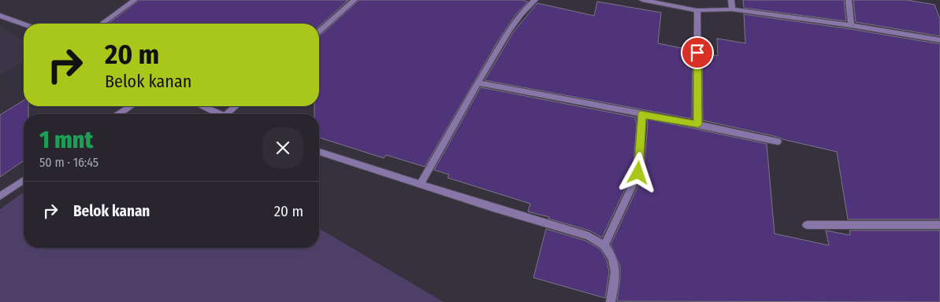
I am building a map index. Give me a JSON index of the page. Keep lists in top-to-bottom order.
{
  "page": {
    "turn": ["20 m", "Belok kanan"],
    "heading": ["1 mnt", "50 m · 16:45"],
    "list": [
      {
        "name": "Belok kanan",
        "value": "20 m"
      }
    ]
  }
}
